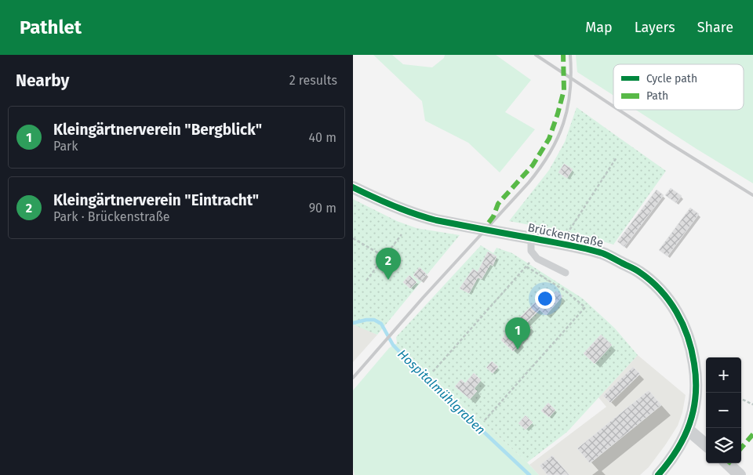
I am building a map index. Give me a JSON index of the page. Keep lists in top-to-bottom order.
{
  "streets": {
    "street": ["Brückenstraße"]
  },
  "water": ["Hospitalmühlgraben"],
  "legend": ["Cycle path", "Path"],
  "page": {
    "header": "Pathlet",
    "nav": ["Map", "Layers", "Share"],
    "heading": ["Nearby", "2 results"],
    "list": [
      {
        "mark": "1",
        "name": "Kleingärtnerverein \"Bergblick\"",
        "note": "Park",
        "value": "40 m"
      },
      {
        "mark": "2",
        "name": "Kleingärtnerverein \"Eintracht\"",
        "note": "Park · Brückenstraße",
        "value": "90 m"
      }
    ],
    "pins": ["2", "1"],
    "map_buttons": ["+", "−"]
  }
}
